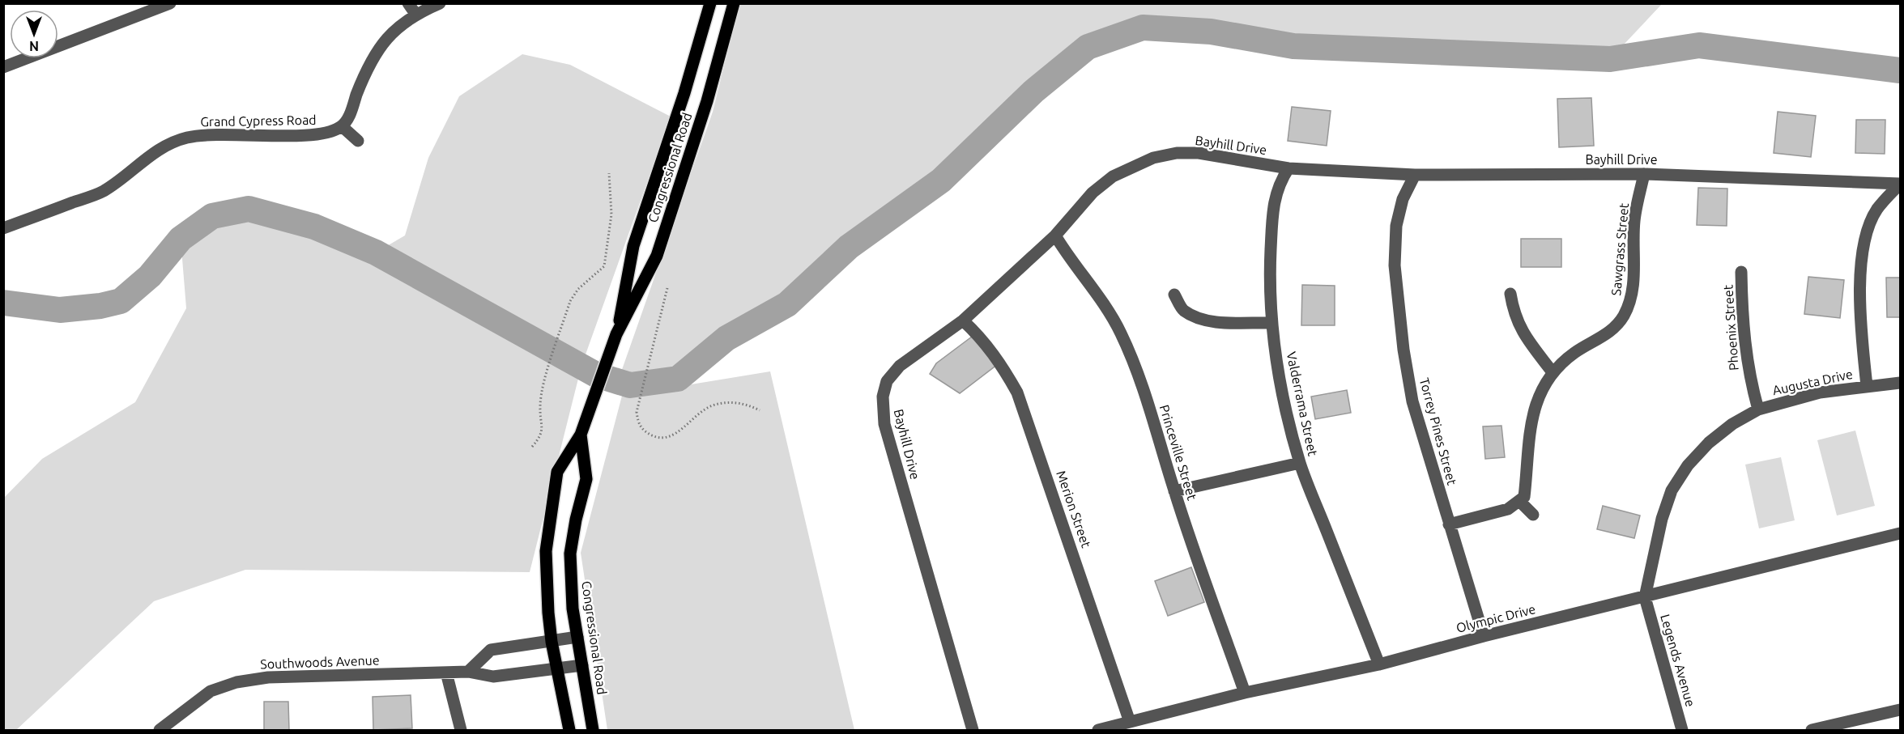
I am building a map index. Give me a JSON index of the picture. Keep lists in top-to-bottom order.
{
  "streets": {
    "main road": ["Congressional Road"],
    "street": [
      "Grand Cypress Road",
      "Bayhill Drive",
      "Sawgrass Street",
      "Phoenix Street",
      "Augusta Drive",
      "Valderrama Street",
      "Torrey Pines Street",
      "Princeville Street",
      "Merion Street",
      "Olympic Drive",
      "Legends Avenue",
      "Southwoods Avenue"
    ]
  },
  "crossings": [
    ["Bayhill Drive", "Sawgrass Street"],
    ["Bayhill Drive", "Valderrama Street"],
    ["Bayhill Drive", "Torrey Pines Street"],
    ["Bayhill Drive", "Princeville Street"],
    ["Bayhill Drive", "Merion Street"],
    ["Congressional Road", "Southwoods Avenue"],
    ["Phoenix Street", "Augusta Drive"],
    ["Augusta Drive", "Olympic Drive"],
    ["Augusta Drive", "Legends Avenue"],
    ["Valderrama Street", "Olympic Drive"],
    ["Torrey Pines Street", "Olympic Drive"],
    ["Princeville Street", "Olympic Drive"],
    ["Merion Street", "Olympic Drive"],
    ["Olympic Drive", "Legends Avenue"]
  ],
  "north": "bottom"
}
